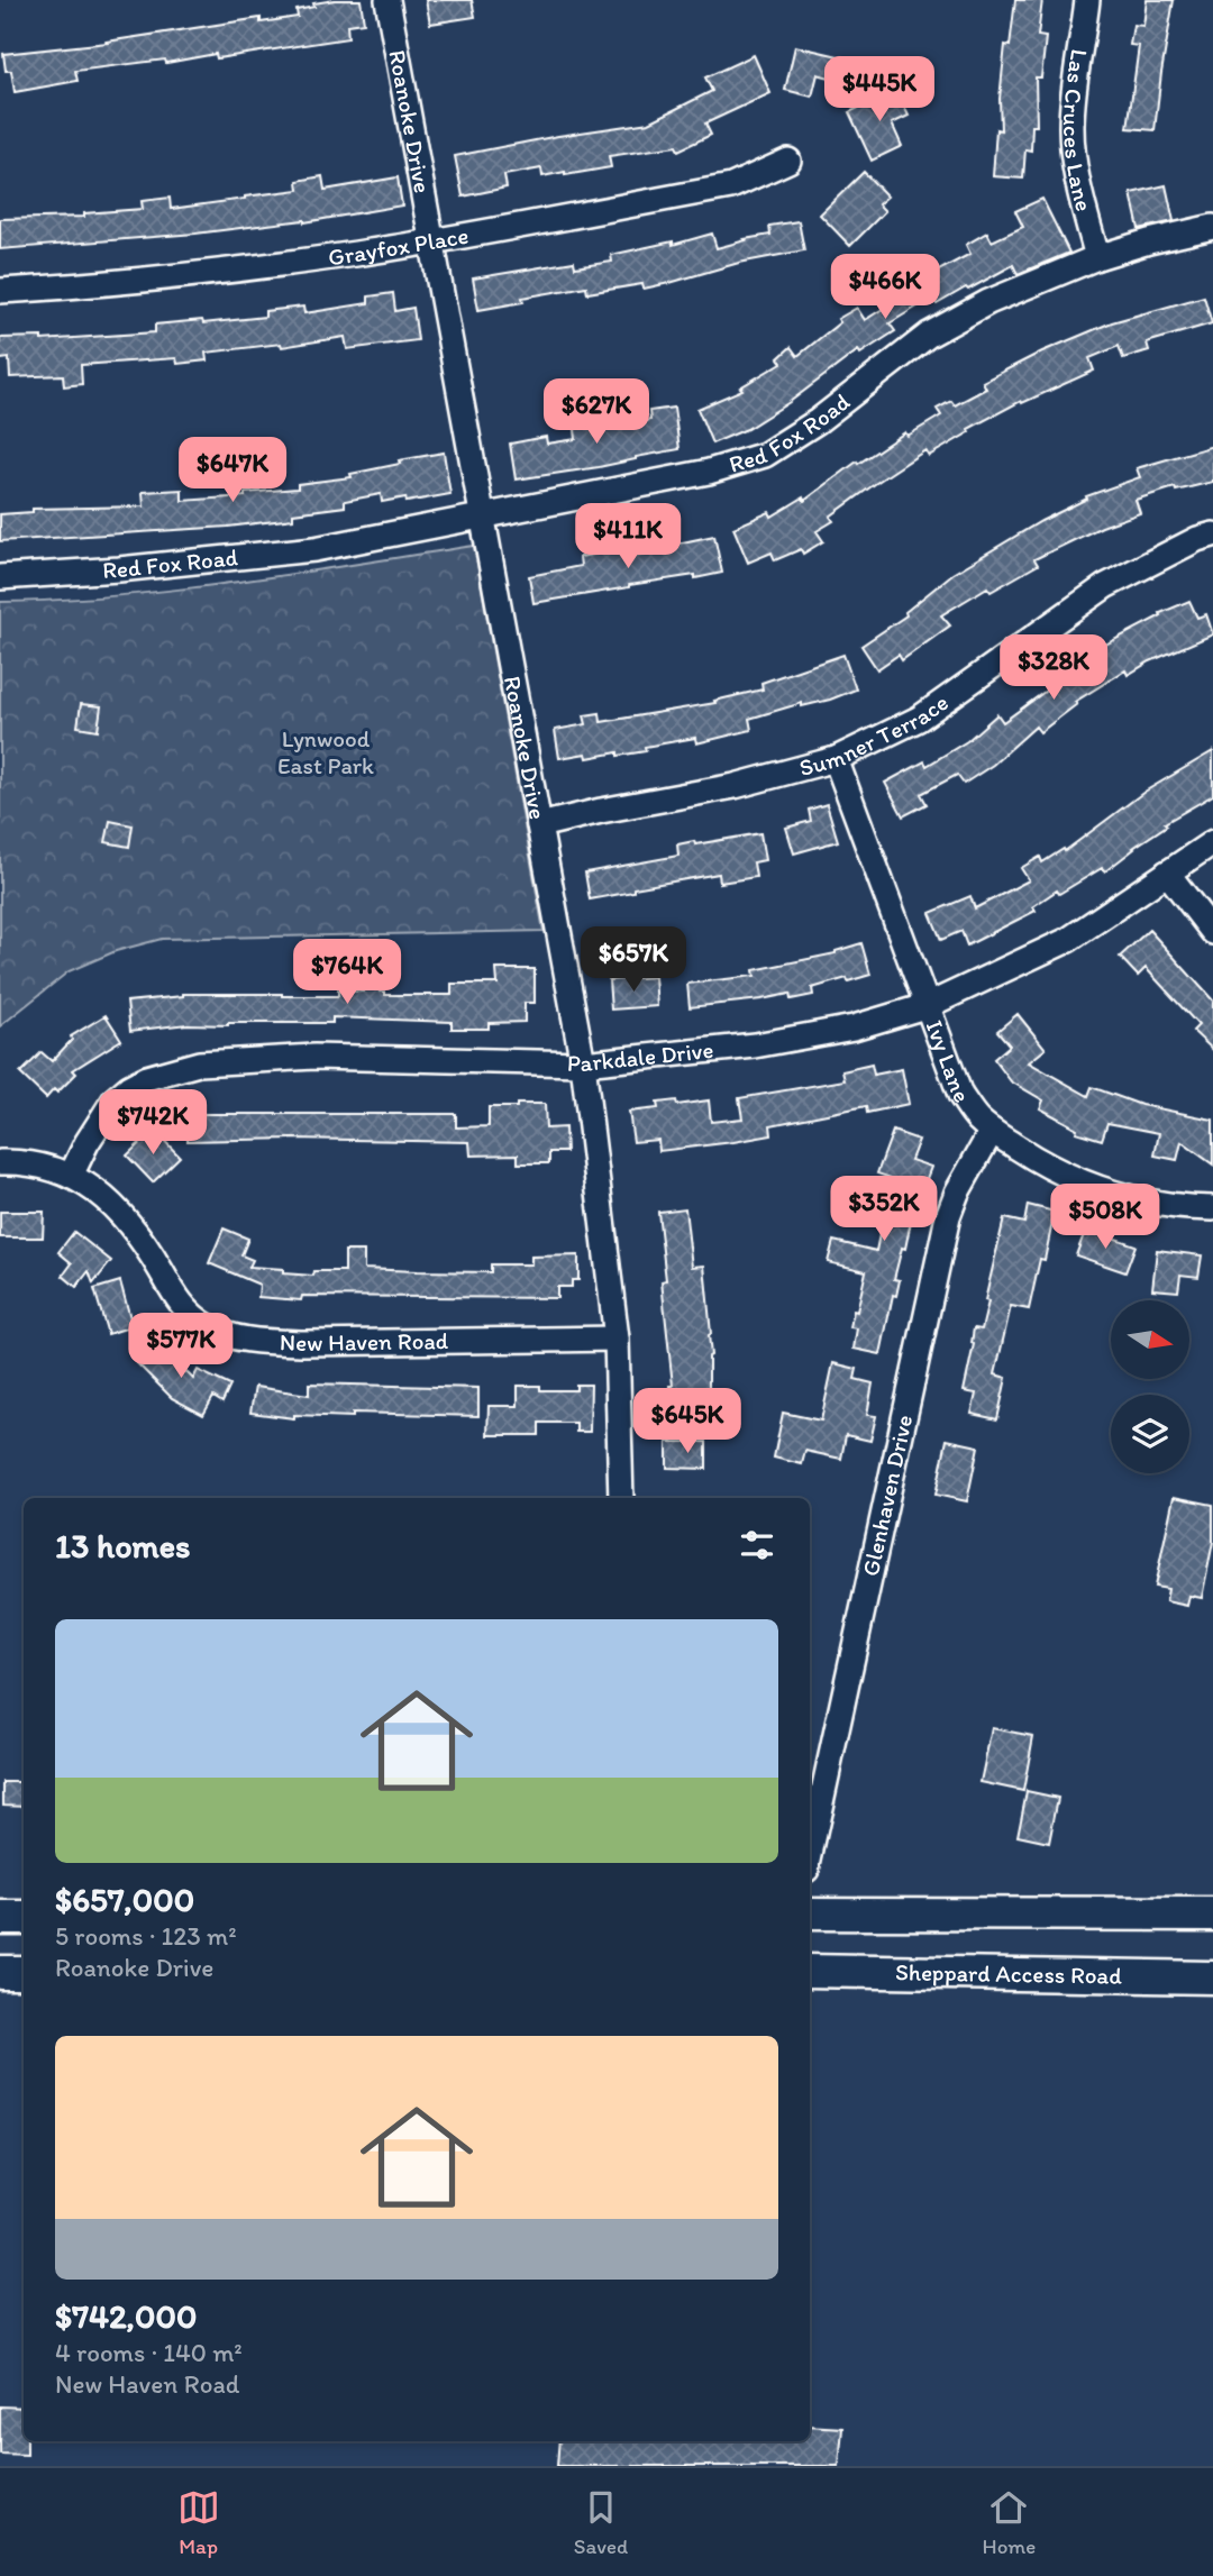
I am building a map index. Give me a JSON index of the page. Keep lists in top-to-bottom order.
{
  "streets": {
    "main road": ["Sheppard Access Road"],
    "street": [
      "Roanoke Drive",
      "Las Cruces Lane",
      "Grayfox Place",
      "Red Fox Road",
      "Sumner Terrace",
      "Parkdale Drive",
      "Ivy Lane",
      "New Haven Road",
      "Glenhaven Drive"
    ]
  },
  "crossings": [
    ["Roanoke Drive", "Grayfox Place"],
    ["Roanoke Drive", "Red Fox Road"],
    ["Roanoke Drive", "Sumner Terrace"],
    ["Roanoke Drive", "Parkdale Drive"],
    ["Roanoke Drive", "New Haven Road"],
    ["Las Cruces Lane", "Red Fox Road"],
    ["Sumner Terrace", "Ivy Lane"],
    ["Parkdale Drive", "Ivy Lane"],
    ["Parkdale Drive", "New Haven Road"],
    ["Ivy Lane", "Glenhaven Drive"]
  ],
  "parks": ["Lynwood East Park"],
  "north": "right",
  "page": {
    "price": [
      "$445K",
      "$466K",
      "$627K",
      "$647K",
      "$411K",
      "$328K",
      "$657K",
      "$764K",
      "$742K",
      "$352K",
      "$508K",
      "$577K",
      "$645K"
    ],
    "heading": "13 homes",
    "list": [
      {
        "name": "$657,000",
        "note": "5 rooms · 123 m² · Roanoke Drive"
      },
      {
        "name": "$742,000",
        "note": "4 rooms · 140 m² · New Haven Road"
      }
    ],
    "tabs": ["Map", "Saved", "Home"]
  }
}
